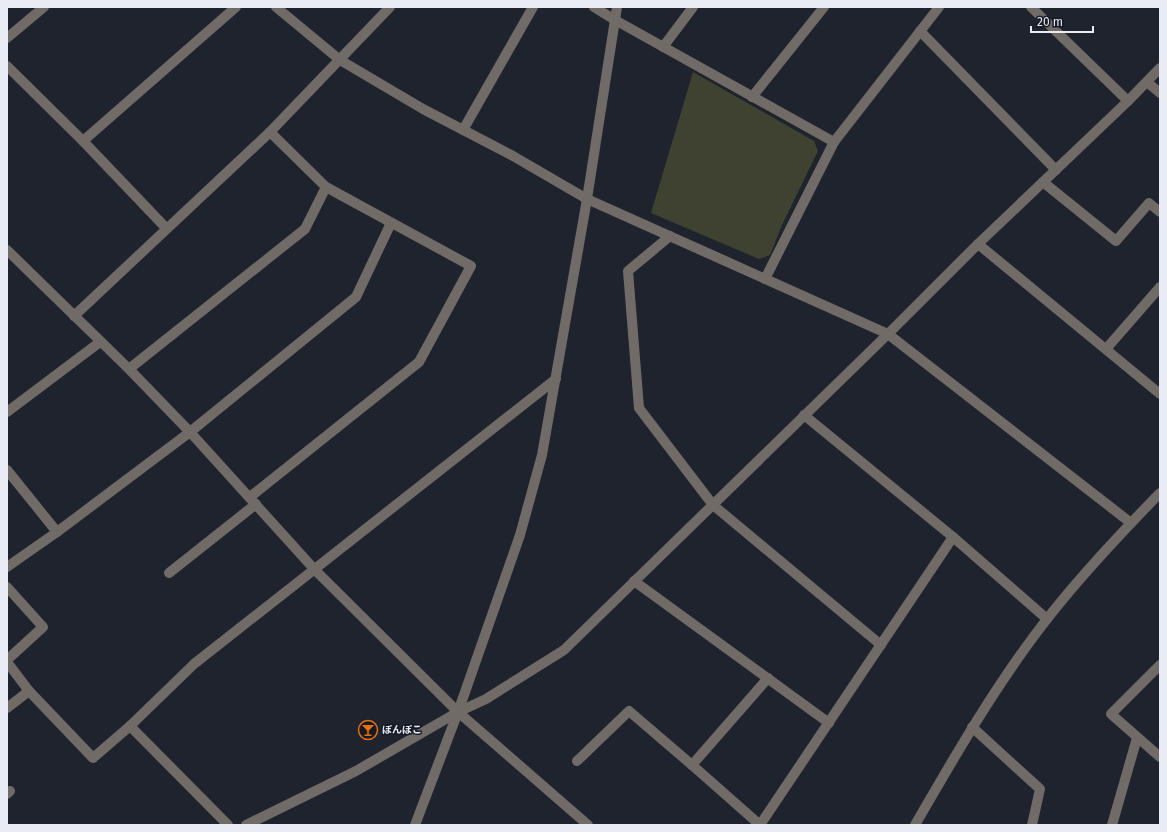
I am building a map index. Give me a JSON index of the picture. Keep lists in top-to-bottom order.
{
  "places": {
    "bar": ["ぽんぽこ"]
  },
  "scale_bar": "20 m"
}
